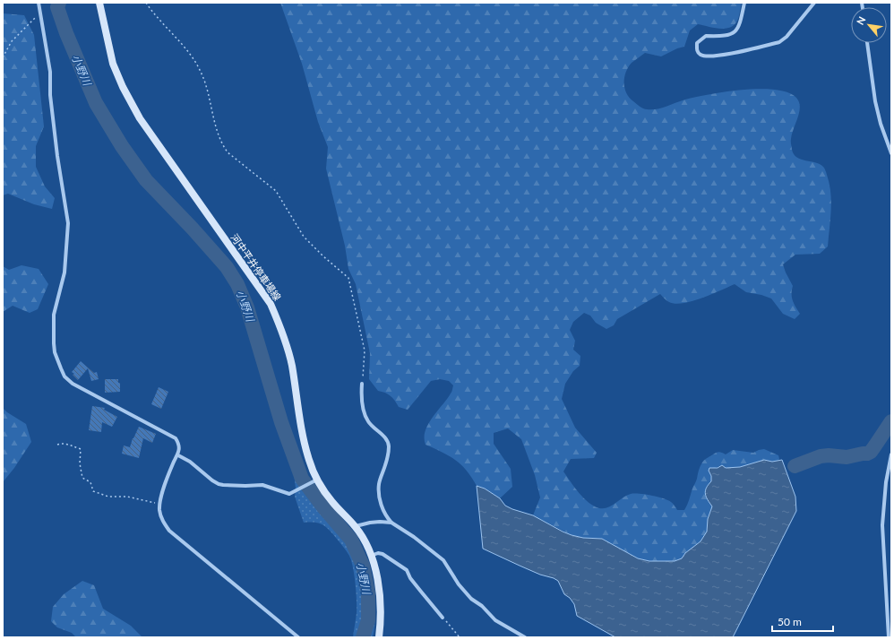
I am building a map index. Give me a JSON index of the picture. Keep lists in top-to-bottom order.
{
  "streets": {
    "main road": ["河中平井停車場線"]
  },
  "water": ["小野川"],
  "scale_bar": "50 m",
  "north": "top left"
}
